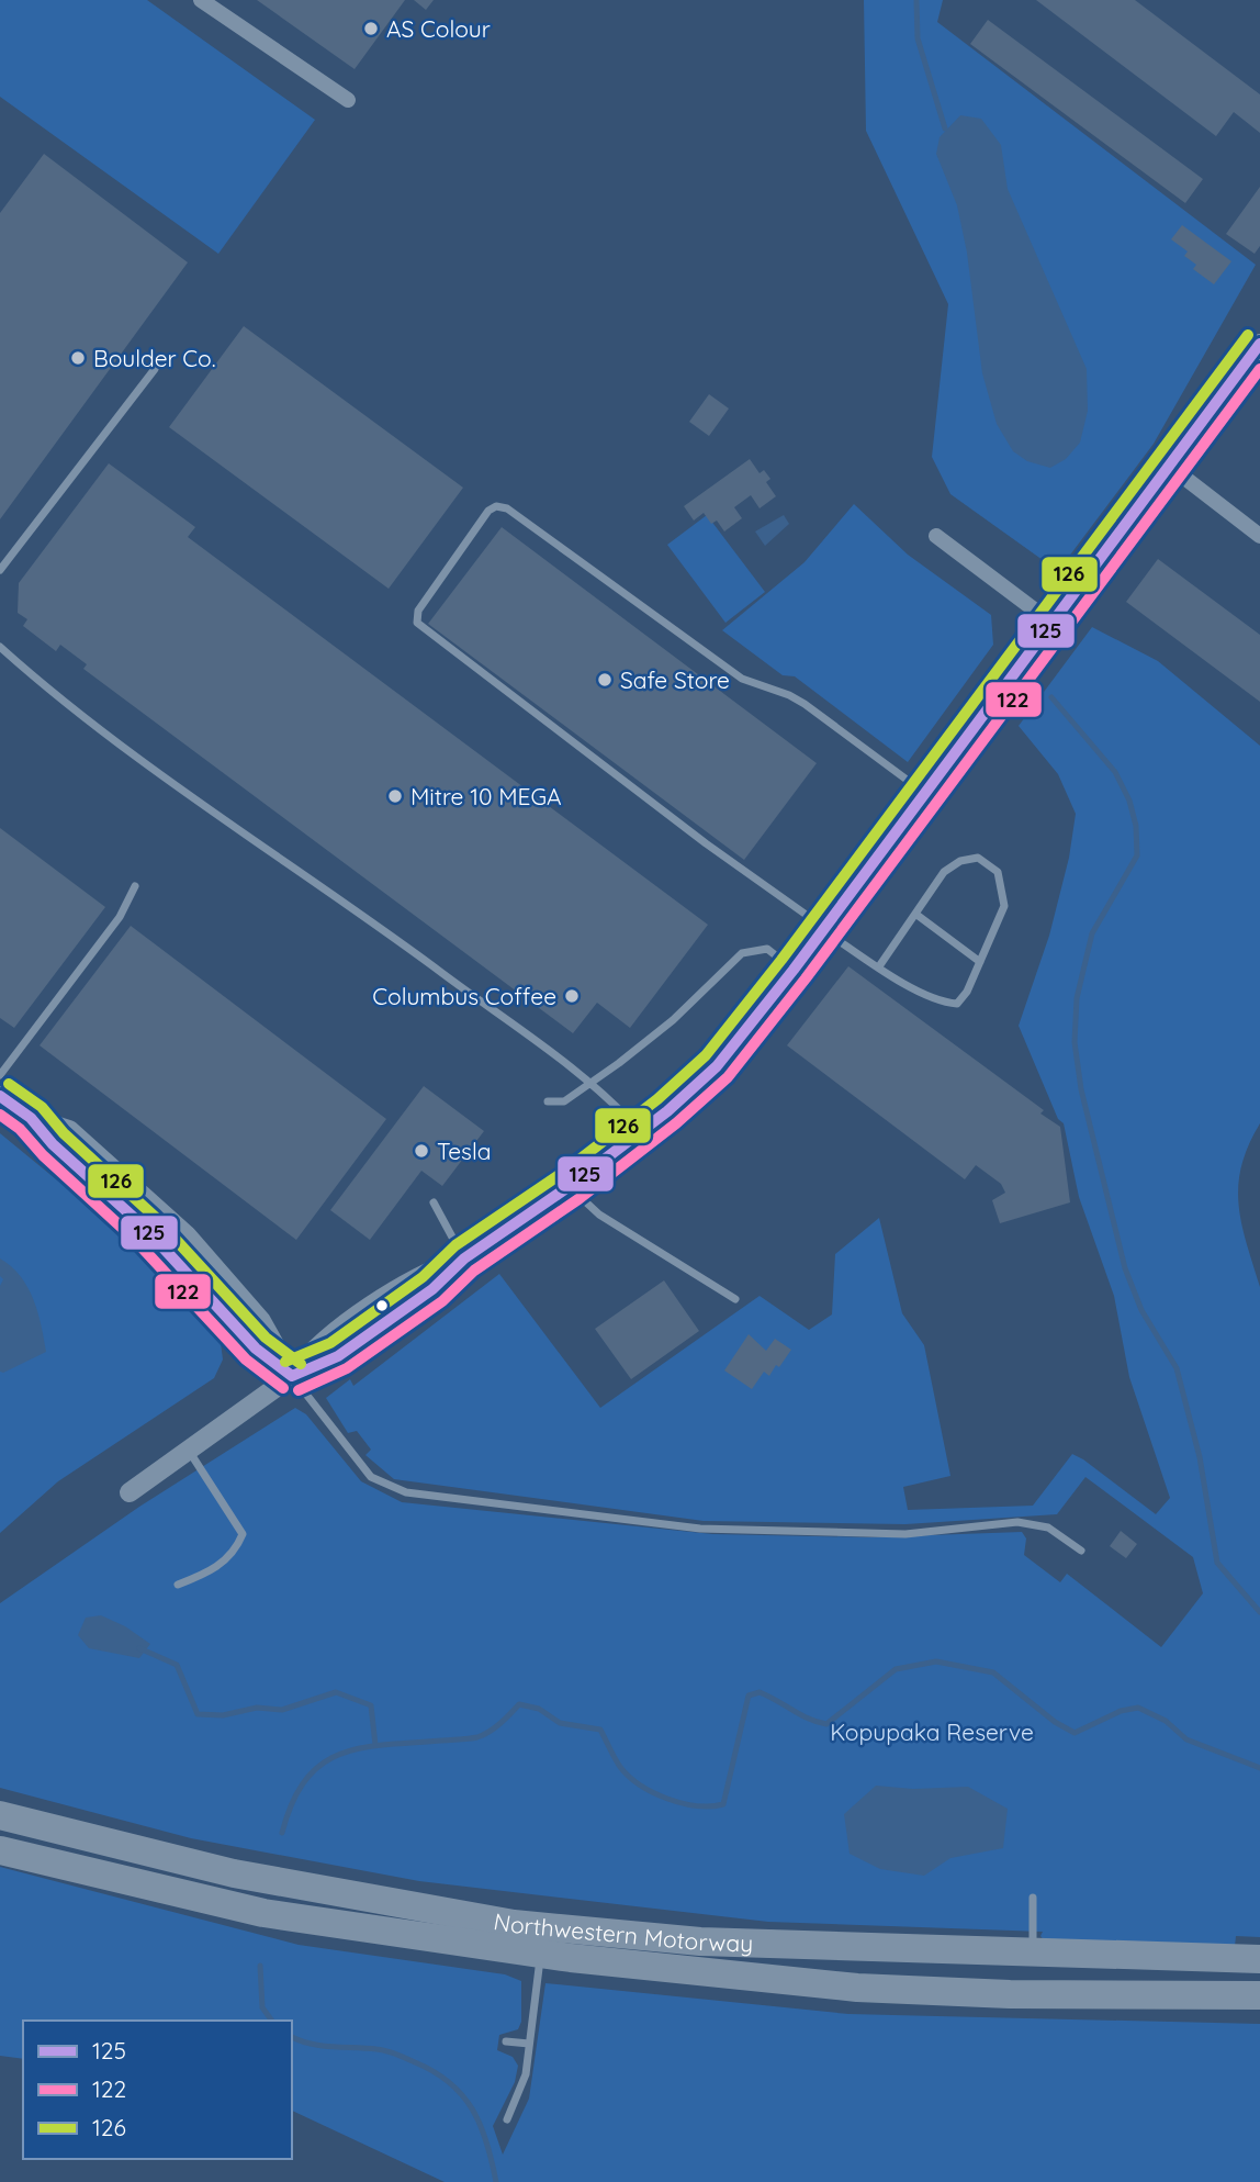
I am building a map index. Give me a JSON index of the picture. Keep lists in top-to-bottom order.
{
  "streets": {
    "highway": ["Northwestern Motorway"]
  },
  "parks": ["Kopupaka Reserve"],
  "places": [
    "AS Colour",
    "Boulder Co.",
    "Safe Store",
    "Mitre 10 MEGA",
    "Columbus Coffee",
    "Tesla"
  ],
  "lines": ["transit line 126", "transit line 125", "transit line 122"],
  "legend": ["125", "122", "126"]
}
